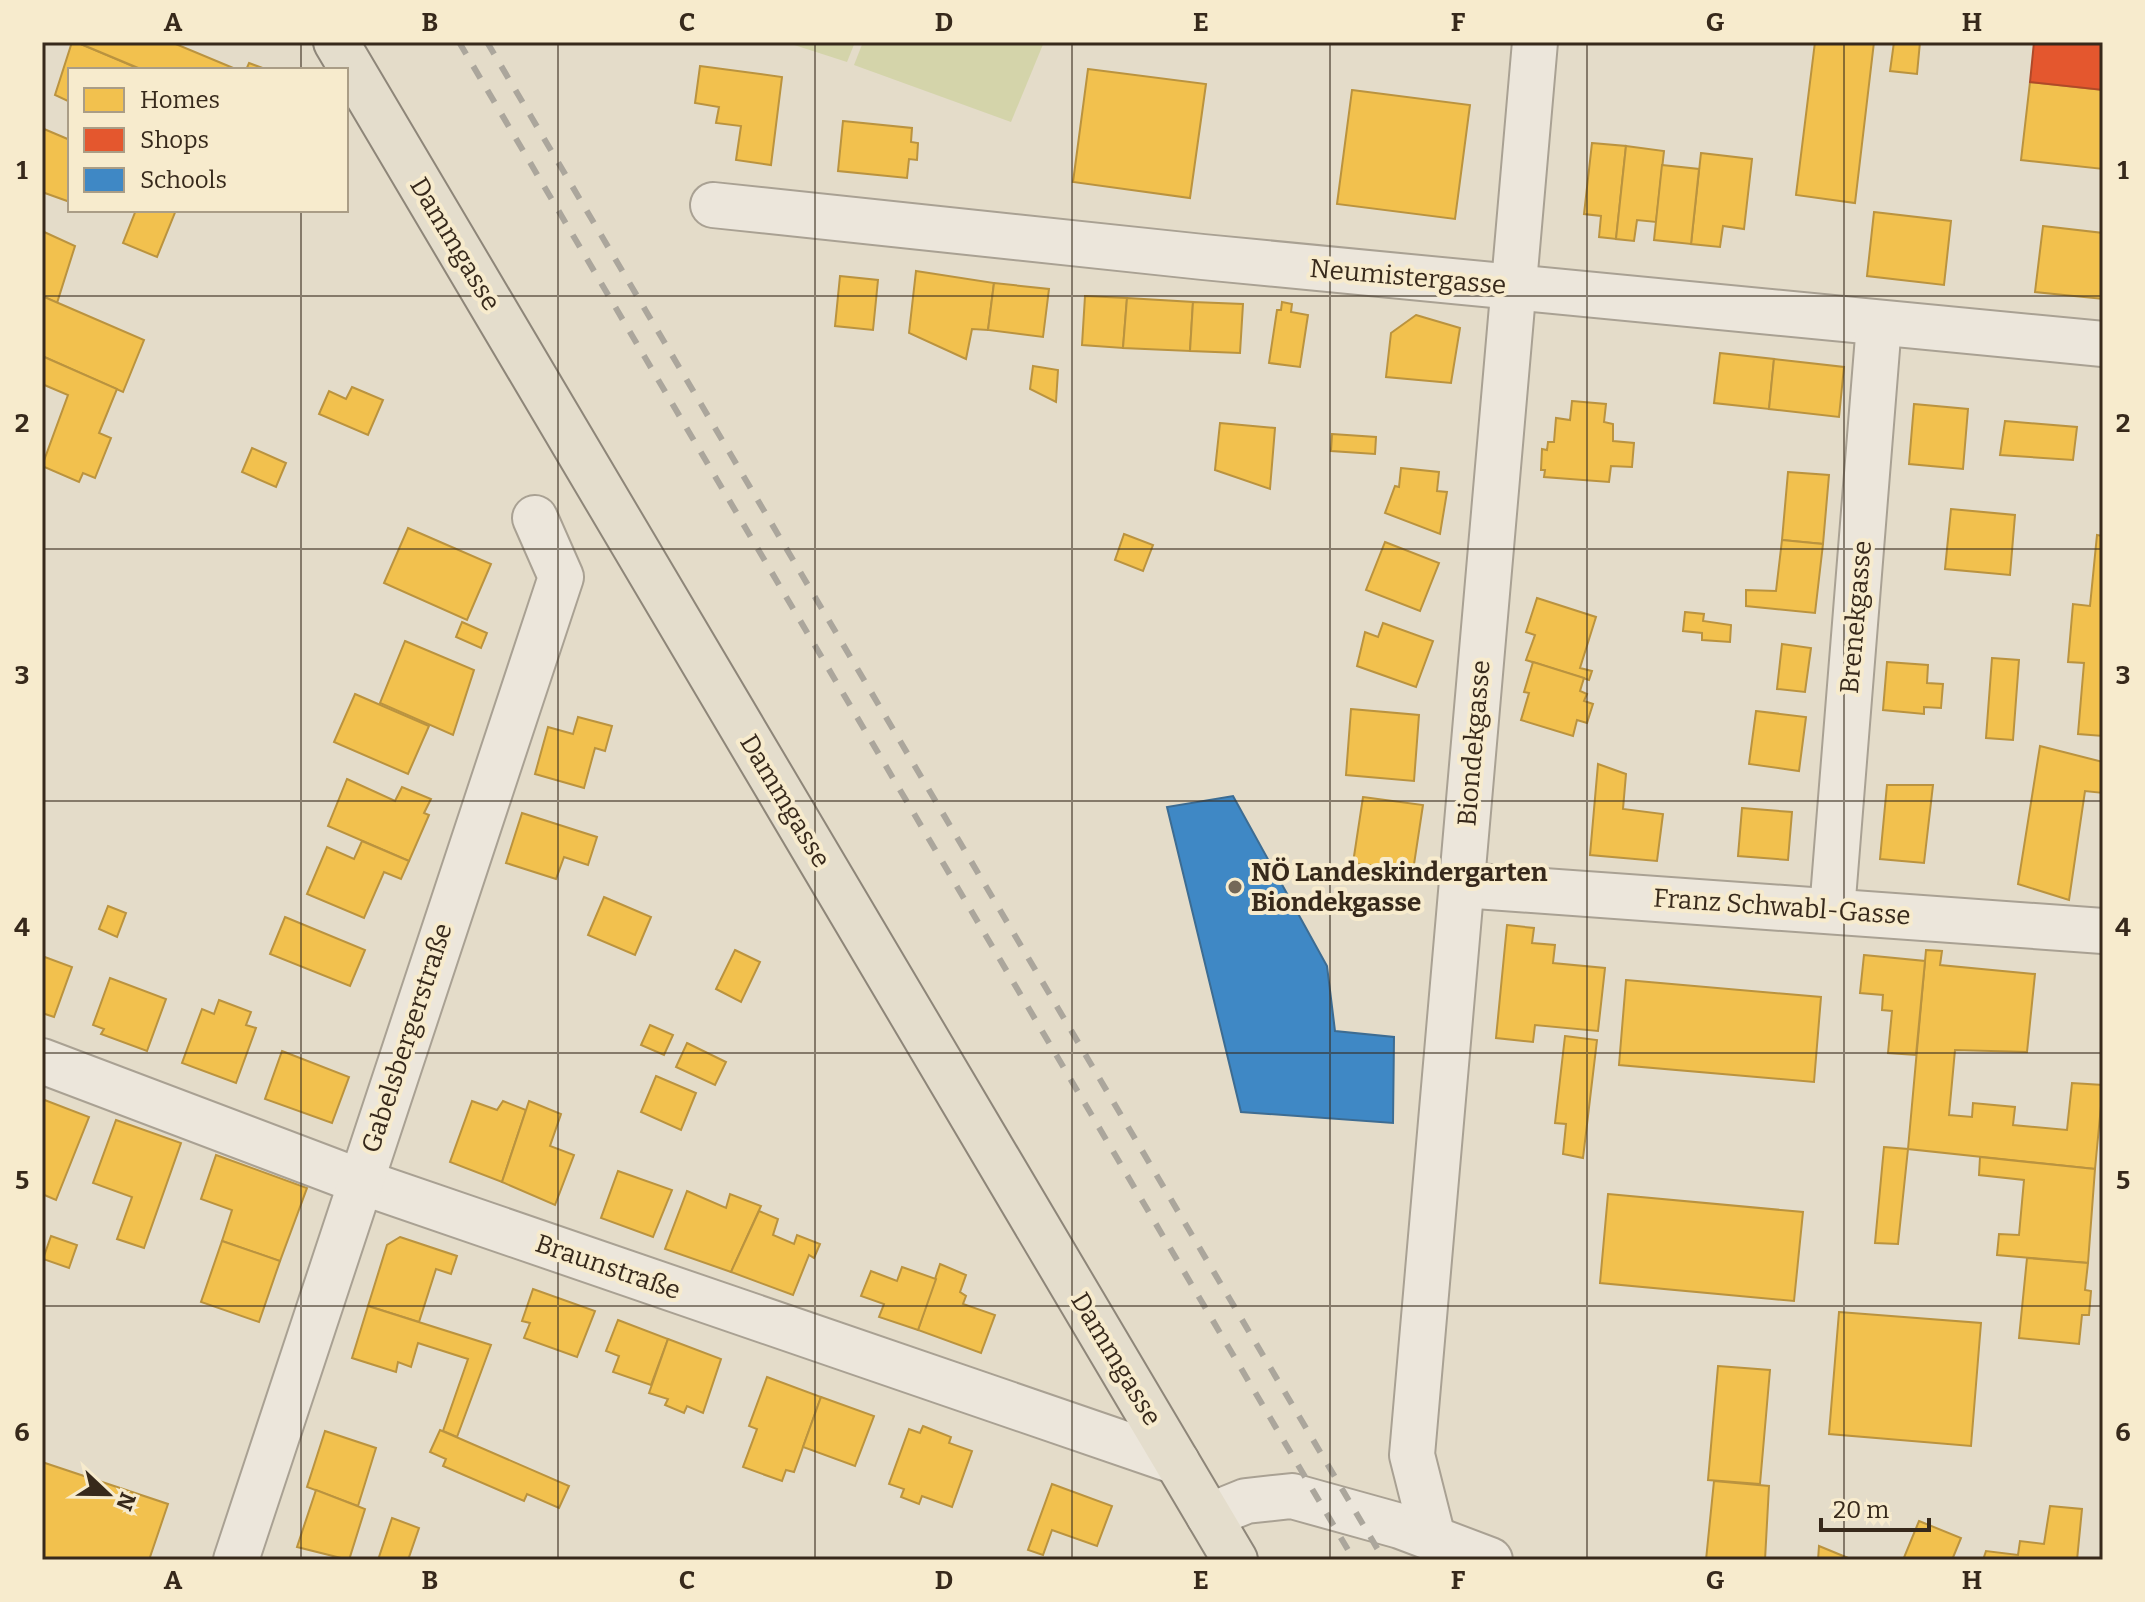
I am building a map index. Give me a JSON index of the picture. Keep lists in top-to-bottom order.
{
  "streets": {
    "main road": ["Dammgasse"],
    "street": [
      "Neumistergasse",
      "Brenekgasse",
      "Biondekgasse",
      "Franz Schwabl-Gasse",
      "Gabelsbergerstraße",
      "Braunstraße"
    ]
  },
  "crossings": [
    ["Dammgasse", "Braunstraße"],
    ["Neumistergasse", "Brenekgasse"],
    ["Neumistergasse", "Biondekgasse"],
    ["Brenekgasse", "Franz Schwabl-Gasse"],
    ["Biondekgasse", "Franz Schwabl-Gasse"],
    ["Gabelsbergerstraße", "Braunstraße"]
  ],
  "places": ["NÖ Landeskindergarten Biondekgasse"],
  "legend": ["Homes", "Shops", "Schools"],
  "scale_bar": "20 m",
  "north": "right",
  "grid": {
    "columns": [
      "A",
      "B",
      "C",
      "D",
      "E",
      "F",
      "G",
      "H"
    ],
    "rows": [
      "1",
      "2",
      "3",
      "4",
      "5",
      "6"
    ]
  }
}
